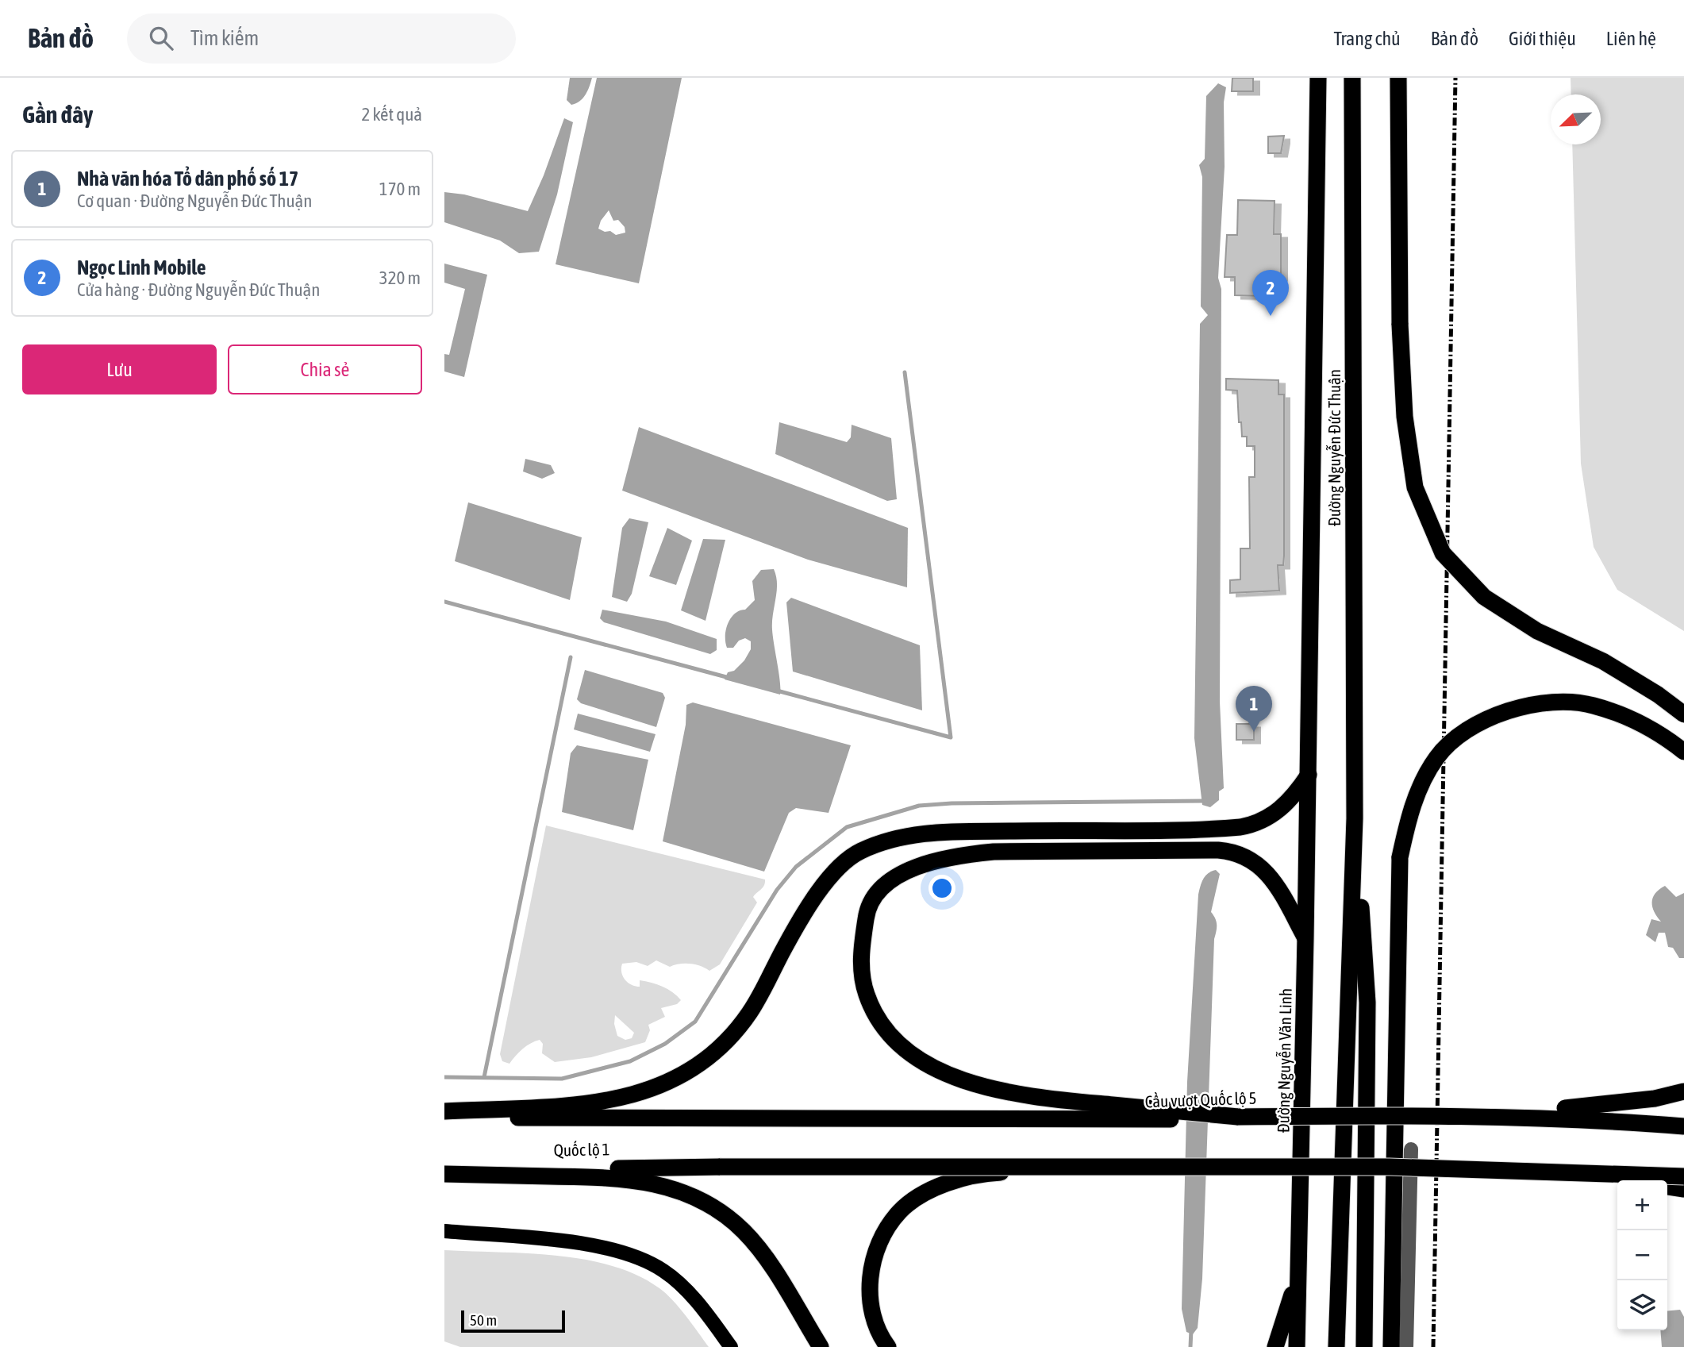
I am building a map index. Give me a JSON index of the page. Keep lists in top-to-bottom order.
{
  "streets": {
    "highway": [
      "Đường Nguyễn Đức Thuận",
      "Đường Nguyễn Văn Linh",
      "Cầu vượt Quốc lộ 5",
      "Quốc lộ 1"
    ]
  },
  "crossings": [
    ["Đường Nguyễn Đức Thuận", "Đường Nguyễn Văn Linh"],
    ["Cầu vượt Quốc lộ 5", "Quốc lộ 1"]
  ],
  "scale_bar": "50 m",
  "north": "bottom left",
  "page": {
    "header": "Bản đồ",
    "search": "Tìm kiếm",
    "nav": [
      "Trang chủ",
      "Bản đồ",
      "Giới thiệu",
      "Liên hệ"
    ],
    "heading": ["Gần đây", "2 kết quả"],
    "list": [
      {
        "mark": "1",
        "name": "Nhà văn hóa Tổ dân phố số 17",
        "note": "Cơ quan · Đường Nguyễn Đức Thuận",
        "value": "170 m"
      },
      {
        "mark": "2",
        "name": "Ngọc Linh Mobile",
        "note": "Cửa hàng · Đường Nguyễn Đức Thuận",
        "value": "320 m"
      }
    ],
    "pins": ["2", "1"],
    "buttons": ["Lưu", "Chia sẻ"],
    "map_buttons": ["+", "−"],
    "scale": "50 m"
  }
}
